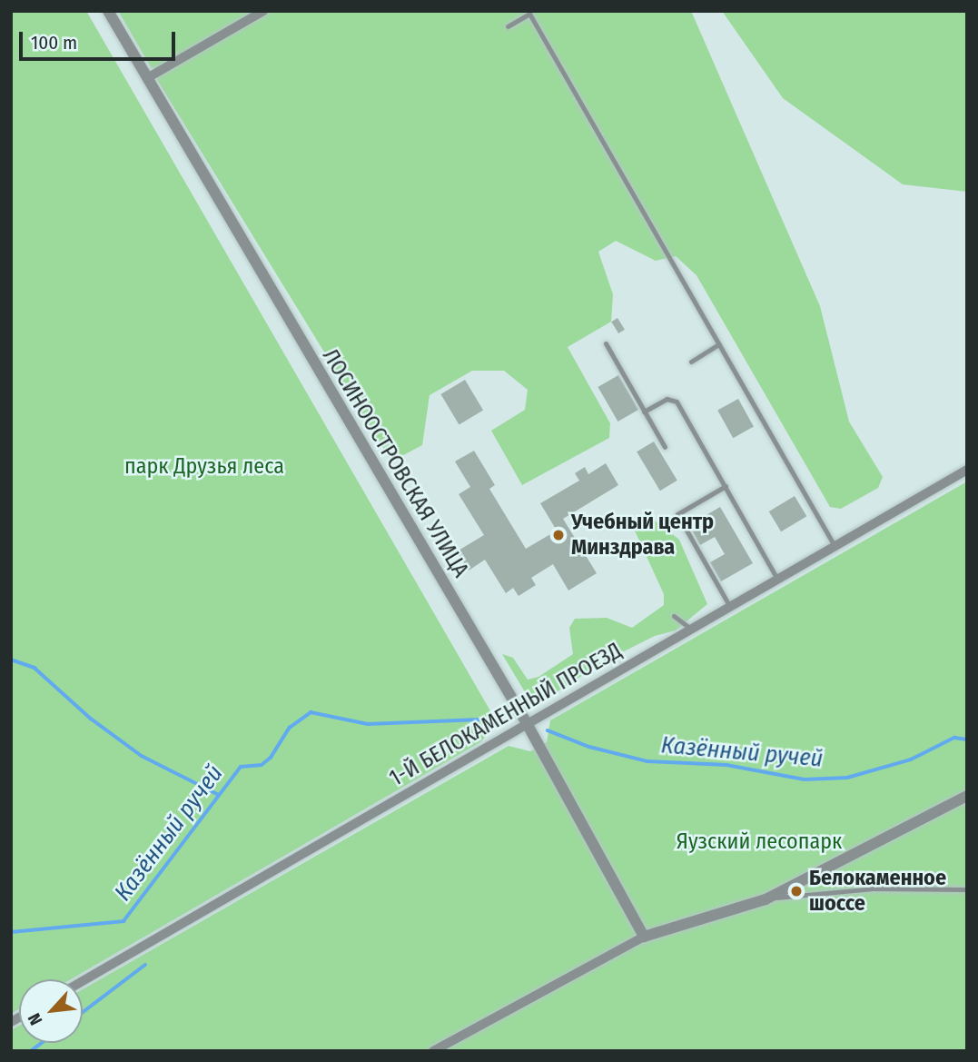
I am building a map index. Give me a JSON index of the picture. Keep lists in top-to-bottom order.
{
  "streets": {
    "street": ["ЛОСИНООСТРОВСКАЯ УЛИЦА", "1-Й БЕЛОКАМЕННЫЙ ПРОЕЗД"]
  },
  "crossings": [
    ["ЛОСИНООСТРОВСКАЯ УЛИЦА", "1-Й БЕЛОКАМЕННЫЙ ПРОЕЗД"]
  ],
  "water": ["Казённый ручей"],
  "parks": ["парк Друзья леса", "Яузский лесопарк"],
  "places": ["Учебный центр Минздрава", "Белокаменное шоссе"],
  "scale_bar": "100 m",
  "north": "bottom left"
}
